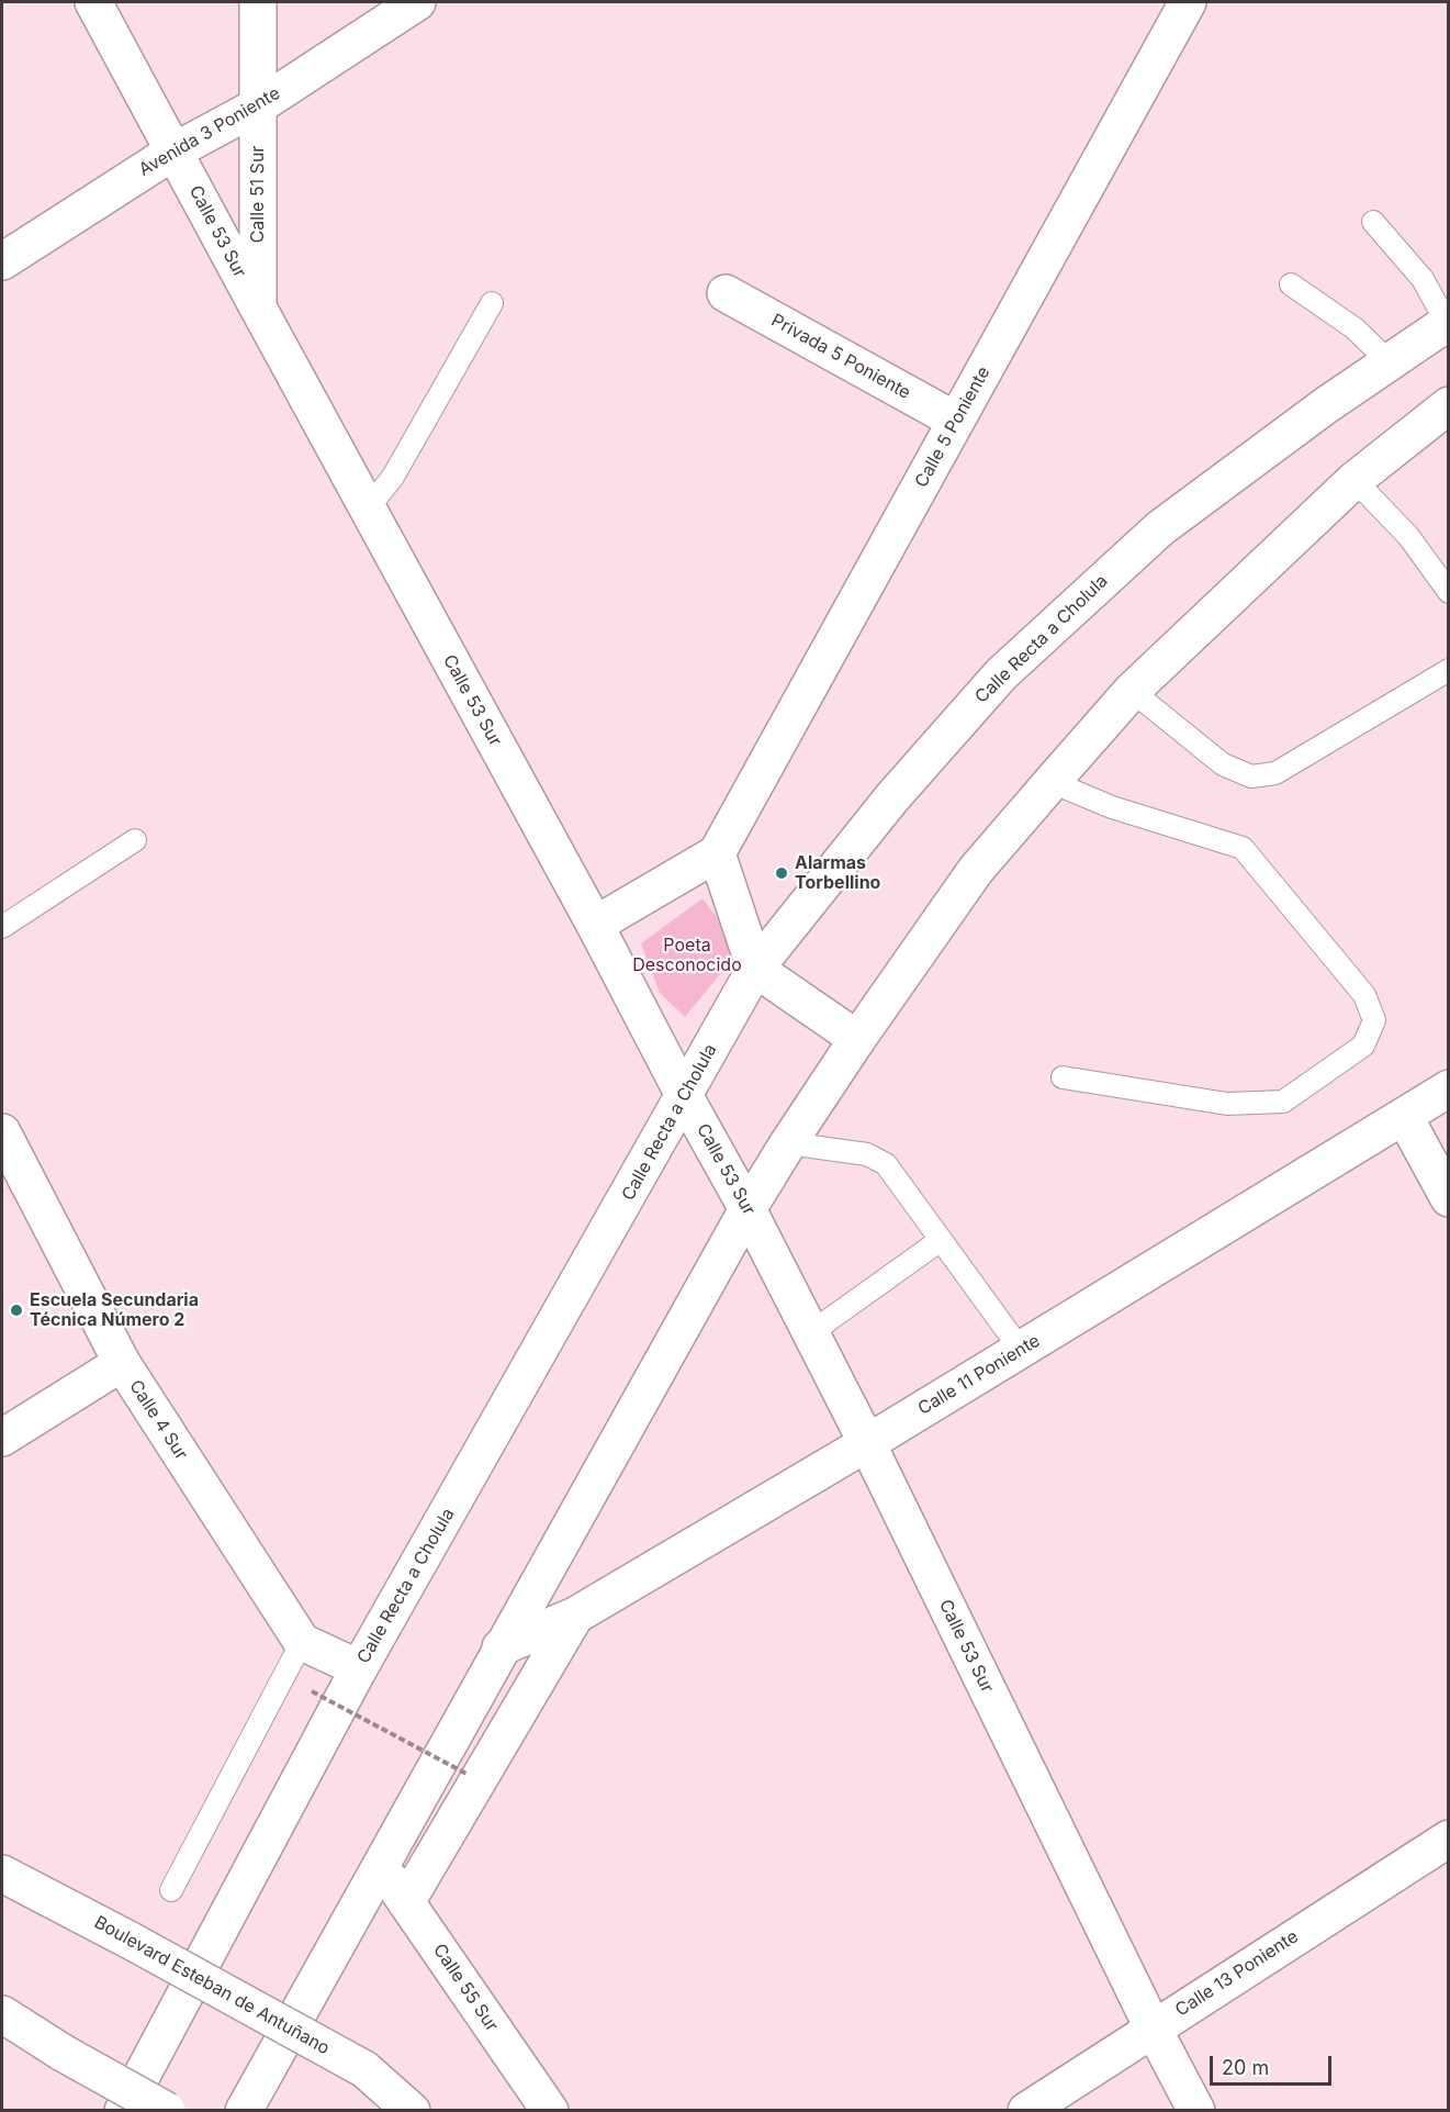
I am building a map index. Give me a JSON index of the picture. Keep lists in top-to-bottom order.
{
  "streets": {
    "street": [
      "Avenida 3 Poniente",
      "Calle 51 Sur",
      "Calle 53 Sur",
      "Privada 5 Poniente",
      "Calle 5 Poniente",
      "Calle Recta a Cholula",
      "Calle 11 Poniente",
      "Calle 4 Sur",
      "Calle 13 Poniente",
      "Boulevard Esteban de Antuñano",
      "Calle 55 Sur"
    ]
  },
  "crossings": [
    ["Avenida 3 Poniente", "Calle 51 Sur"],
    ["Avenida 3 Poniente", "Calle 53 Sur"],
    ["Calle 51 Sur", "Calle 53 Sur"],
    ["Calle 53 Sur", "Calle Recta a Cholula"],
    ["Calle 53 Sur", "Calle 11 Poniente"],
    ["Calle 53 Sur", "Calle 13 Poniente"],
    ["Privada 5 Poniente", "Calle 5 Poniente"]
  ],
  "parks": ["Poeta Desconocido"],
  "places": ["Alarmas Torbellino", "Escuela Secundaria Técnica Número 2"],
  "scale_bar": "20 m"
}
